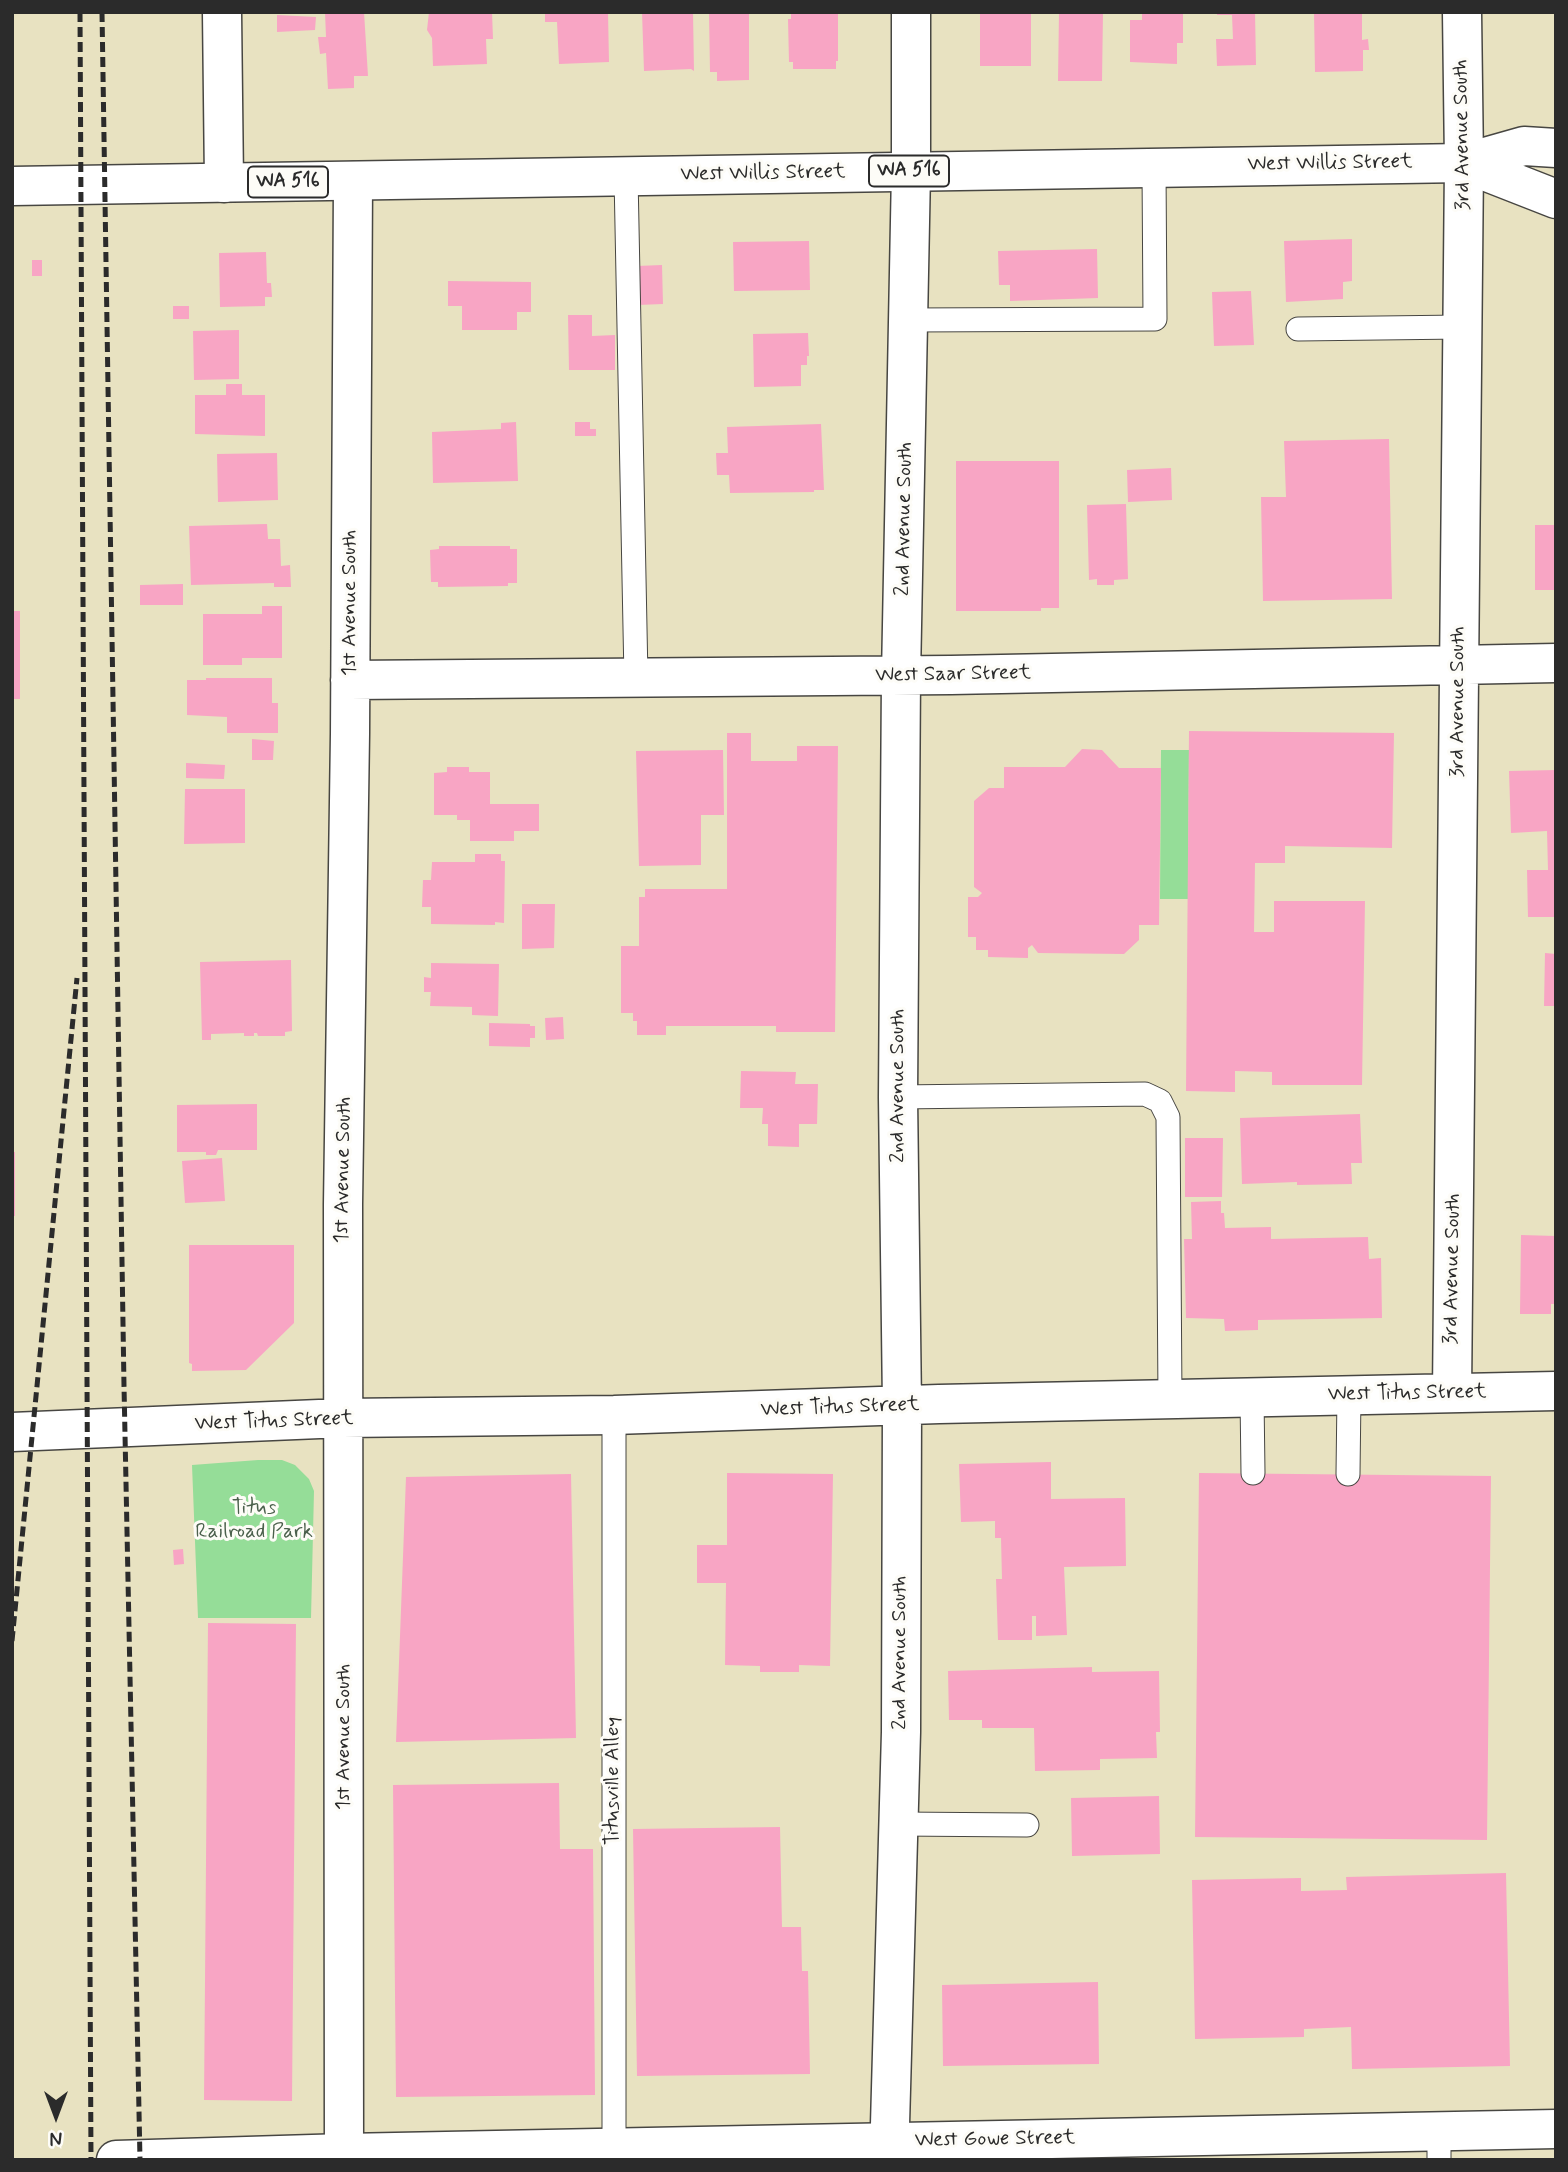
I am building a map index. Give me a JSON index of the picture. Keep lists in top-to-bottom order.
{
  "streets": {
    "street": [
      "3rd Avenue South",
      "West Willis Street",
      "WA 516",
      "2nd Avenue South",
      "1st Avenue South",
      "West Saar Street",
      "West Titus Street",
      "West Gowe Street"
    ],
    "lane": ["Titusville Alley"]
  },
  "crossings": [
    ["3rd Avenue South", "West Willis Street"],
    ["3rd Avenue South", "West Saar Street"],
    ["3rd Avenue South", "West Titus Street"],
    ["West Willis Street", "2nd Avenue South"],
    ["West Willis Street", "1st Avenue South"],
    ["2nd Avenue South", "West Saar Street"],
    ["2nd Avenue South", "West Titus Street"],
    ["2nd Avenue South", "West Gowe Street"],
    ["1st Avenue South", "West Saar Street"],
    ["1st Avenue South", "West Titus Street"],
    ["1st Avenue South", "West Gowe Street"],
    ["West Titus Street", "Titusville Alley"],
    ["Titusville Alley", "West Gowe Street"]
  ],
  "parks": ["Titus Railroad Park"],
  "north": "bottom"
}
